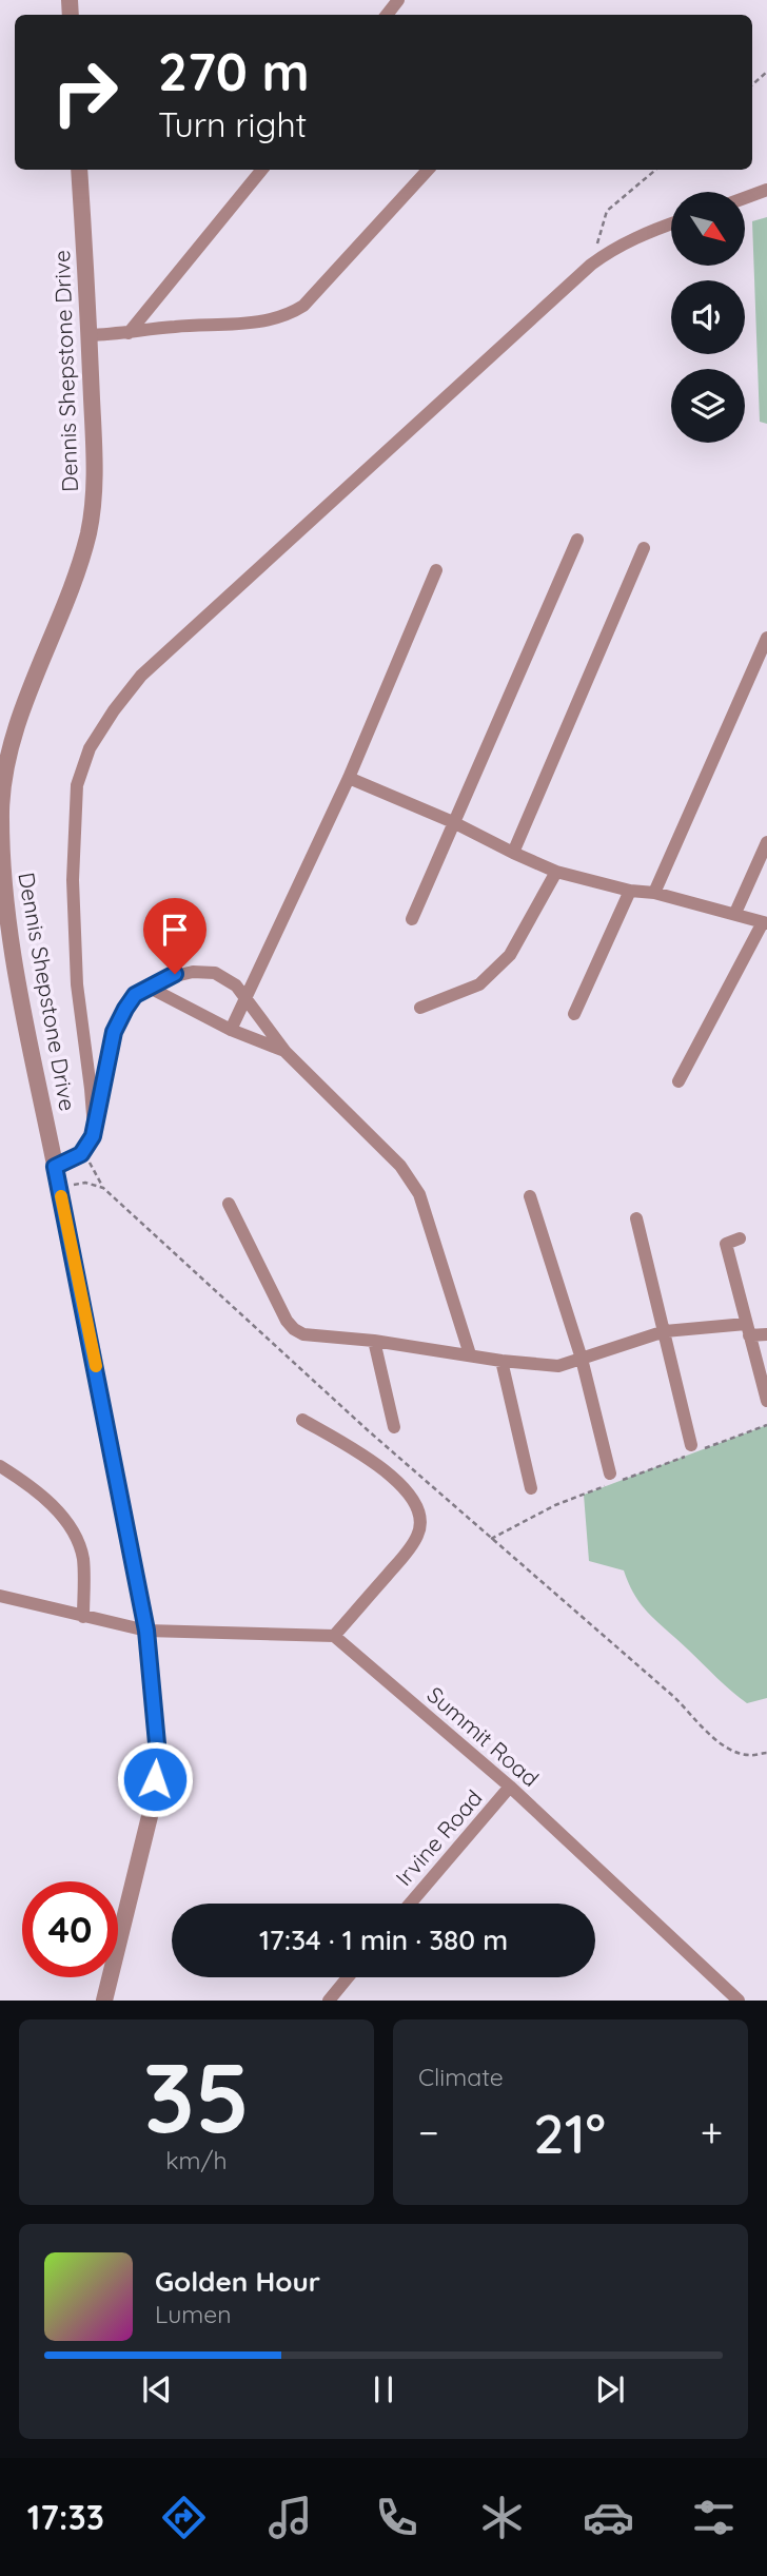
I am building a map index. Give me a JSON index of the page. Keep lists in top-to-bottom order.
{
  "streets": {
    "street": ["Dennis Shepstone Drive", "Summit Road", "Irvine Road"]
  },
  "crossings": [
    ["Summit Road", "Irvine Road"]
  ],
  "north": "bottom right",
  "page": {
    "turn": ["270 m", "Turn right"],
    "limit": "40",
    "trip": "17:34 · 1 min · 380 m",
    "tile": [
      ["35", "km/h"],
      "Climate"
    ],
    "heat": ["−", "21°", "+"],
    "song": ["Golden Hour", "Lumen"],
    "tabs": "17:33"
  }
}
